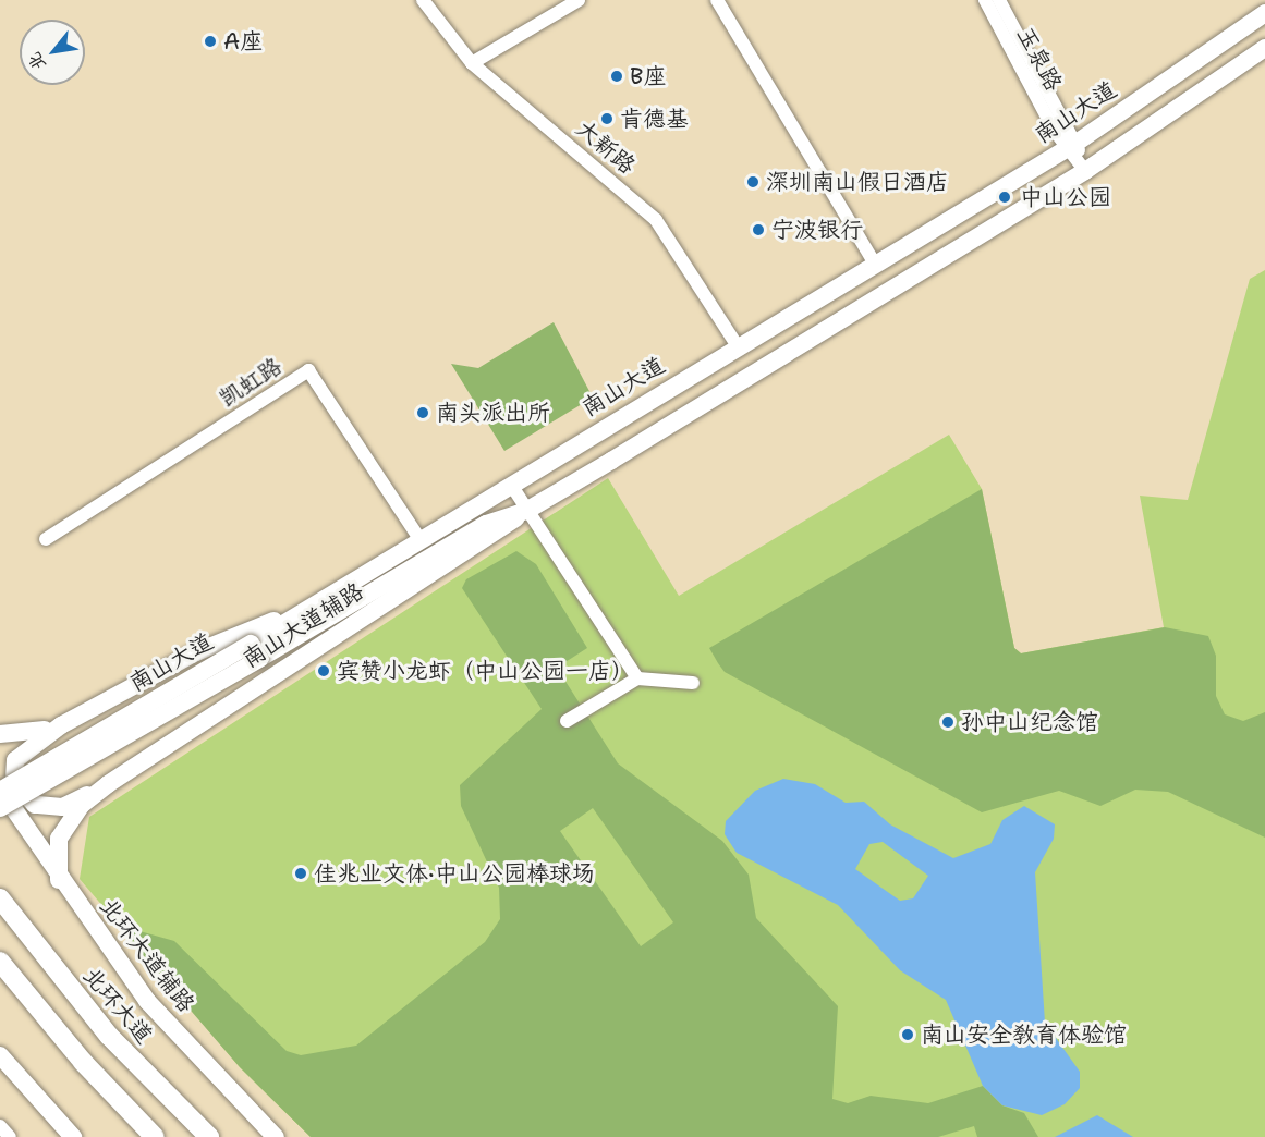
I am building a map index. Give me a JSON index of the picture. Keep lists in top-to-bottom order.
{
  "streets": {
    "highway": ["北环大道"],
    "main road": ["南山大道", "南山大道辅路", "北环大道辅路"],
    "street": ["玉泉路", "大新路", "凯虹路"]
  },
  "crossings": [
    ["玉泉路", "南山大道"],
    ["南山大道", "大新路"],
    ["南山大道", "凯虹路"],
    ["南山大道", "南山大道辅路"],
    ["南山大道", "北环大道辅路"]
  ],
  "places": [
    "A座",
    "B座",
    "肯德基",
    "深圳南山假日酒店",
    "中山公园",
    "宁波银行",
    "南头派出所",
    "宾赞小龙虾（中山公园一店）",
    "孙中山纪念馆",
    "佳兆业文体·中山公园棒球场",
    "南山安全教育体验馆"
  ],
  "north": "bottom left"
}
